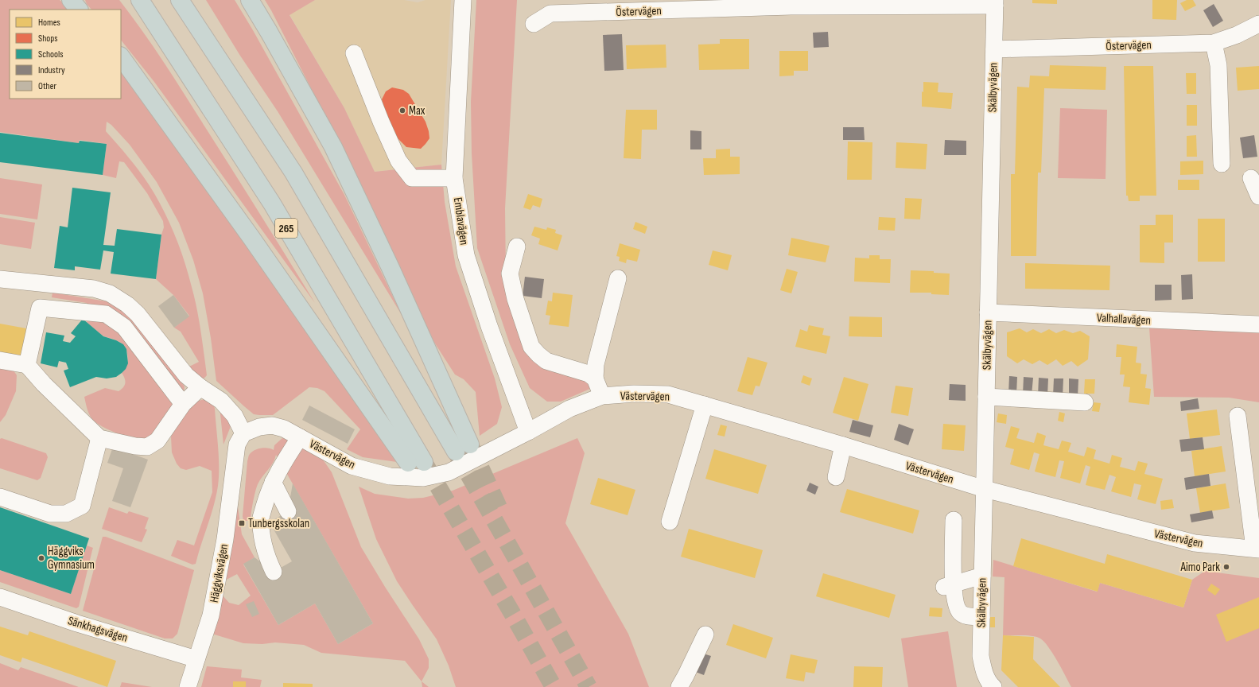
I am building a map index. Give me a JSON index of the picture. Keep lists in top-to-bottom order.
{
  "streets": {
    "highway": ["265"],
    "street": [
      "Östervägen",
      "Skälbyvägen",
      "Emblavägen",
      "Valhallavägen",
      "Västervägen",
      "Häggviksvägen",
      "Sänkhagsvägen"
    ]
  },
  "crossings": [
    ["Östervägen", "Skälbyvägen"],
    ["Skälbyvägen", "Valhallavägen"],
    ["Skälbyvägen", "Västervägen"],
    ["Emblavägen", "Västervägen"],
    ["Västervägen", "Häggviksvägen"],
    ["Häggviksvägen", "Sänkhagsvägen"]
  ],
  "places": {
    "other": ["Max", "Häggviks Gymnasium", "Aimo Park"],
    "transit": ["Tunbergsskolan"]
  },
  "legend": [
    "Homes",
    "Shops",
    "Schools",
    "Industry",
    "Other"
  ]
}
